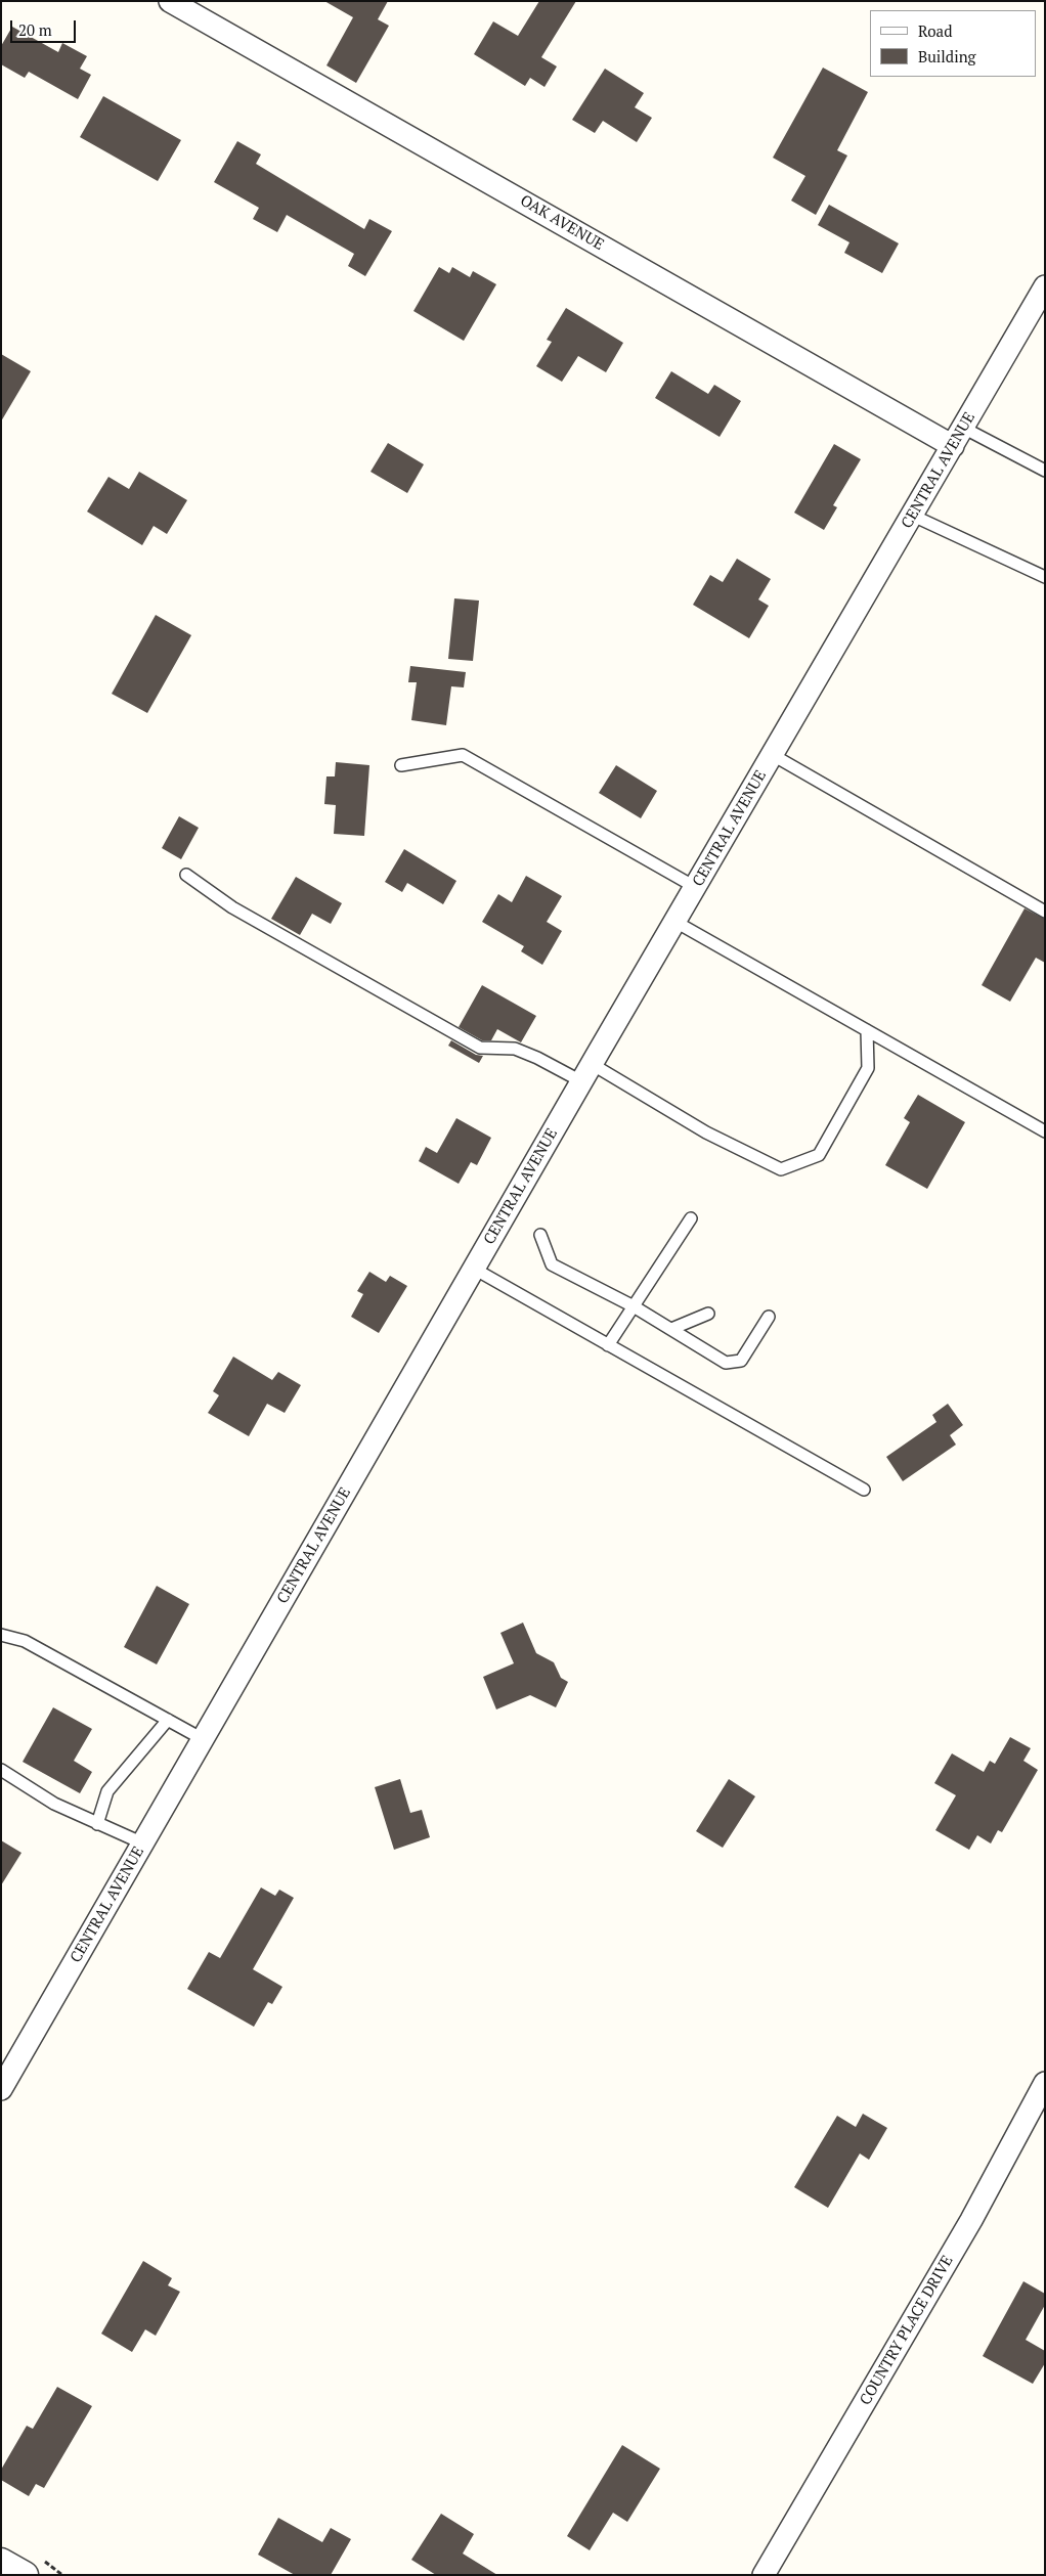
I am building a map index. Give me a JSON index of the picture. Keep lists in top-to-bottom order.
{
  "streets": {
    "street": ["OAK AVENUE", "CENTRAL AVENUE", "COUNTRY PLACE DRIVE"]
  },
  "crossings": [
    ["OAK AVENUE", "CENTRAL AVENUE"]
  ],
  "legend": ["Road", "Building"],
  "scale_bar": "20 m"
}
